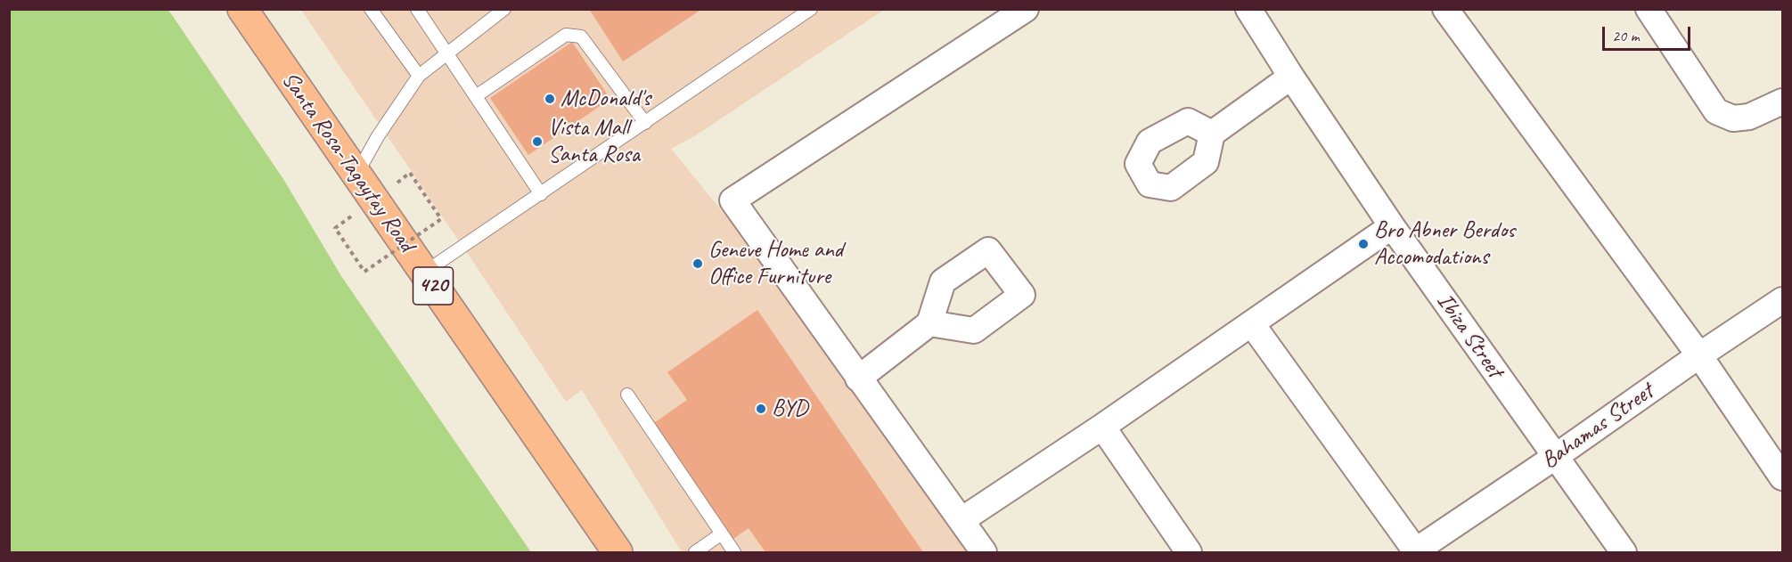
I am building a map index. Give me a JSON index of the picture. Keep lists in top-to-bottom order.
{
  "streets": {
    "main road": ["Santa Rosa-Tagaytay Road", "420"],
    "street": ["Ibiza Street", "Bahamas Street"]
  },
  "crossings": [
    ["Ibiza Street", "Bahamas Street"]
  ],
  "places": [
    "McDonald's",
    "Vista Mall Santa Rosa",
    "Bro Abner Berdos Accomodations",
    "Geneve Home and Office Furniture",
    "BYD"
  ],
  "scale_bar": "20 m"
}
